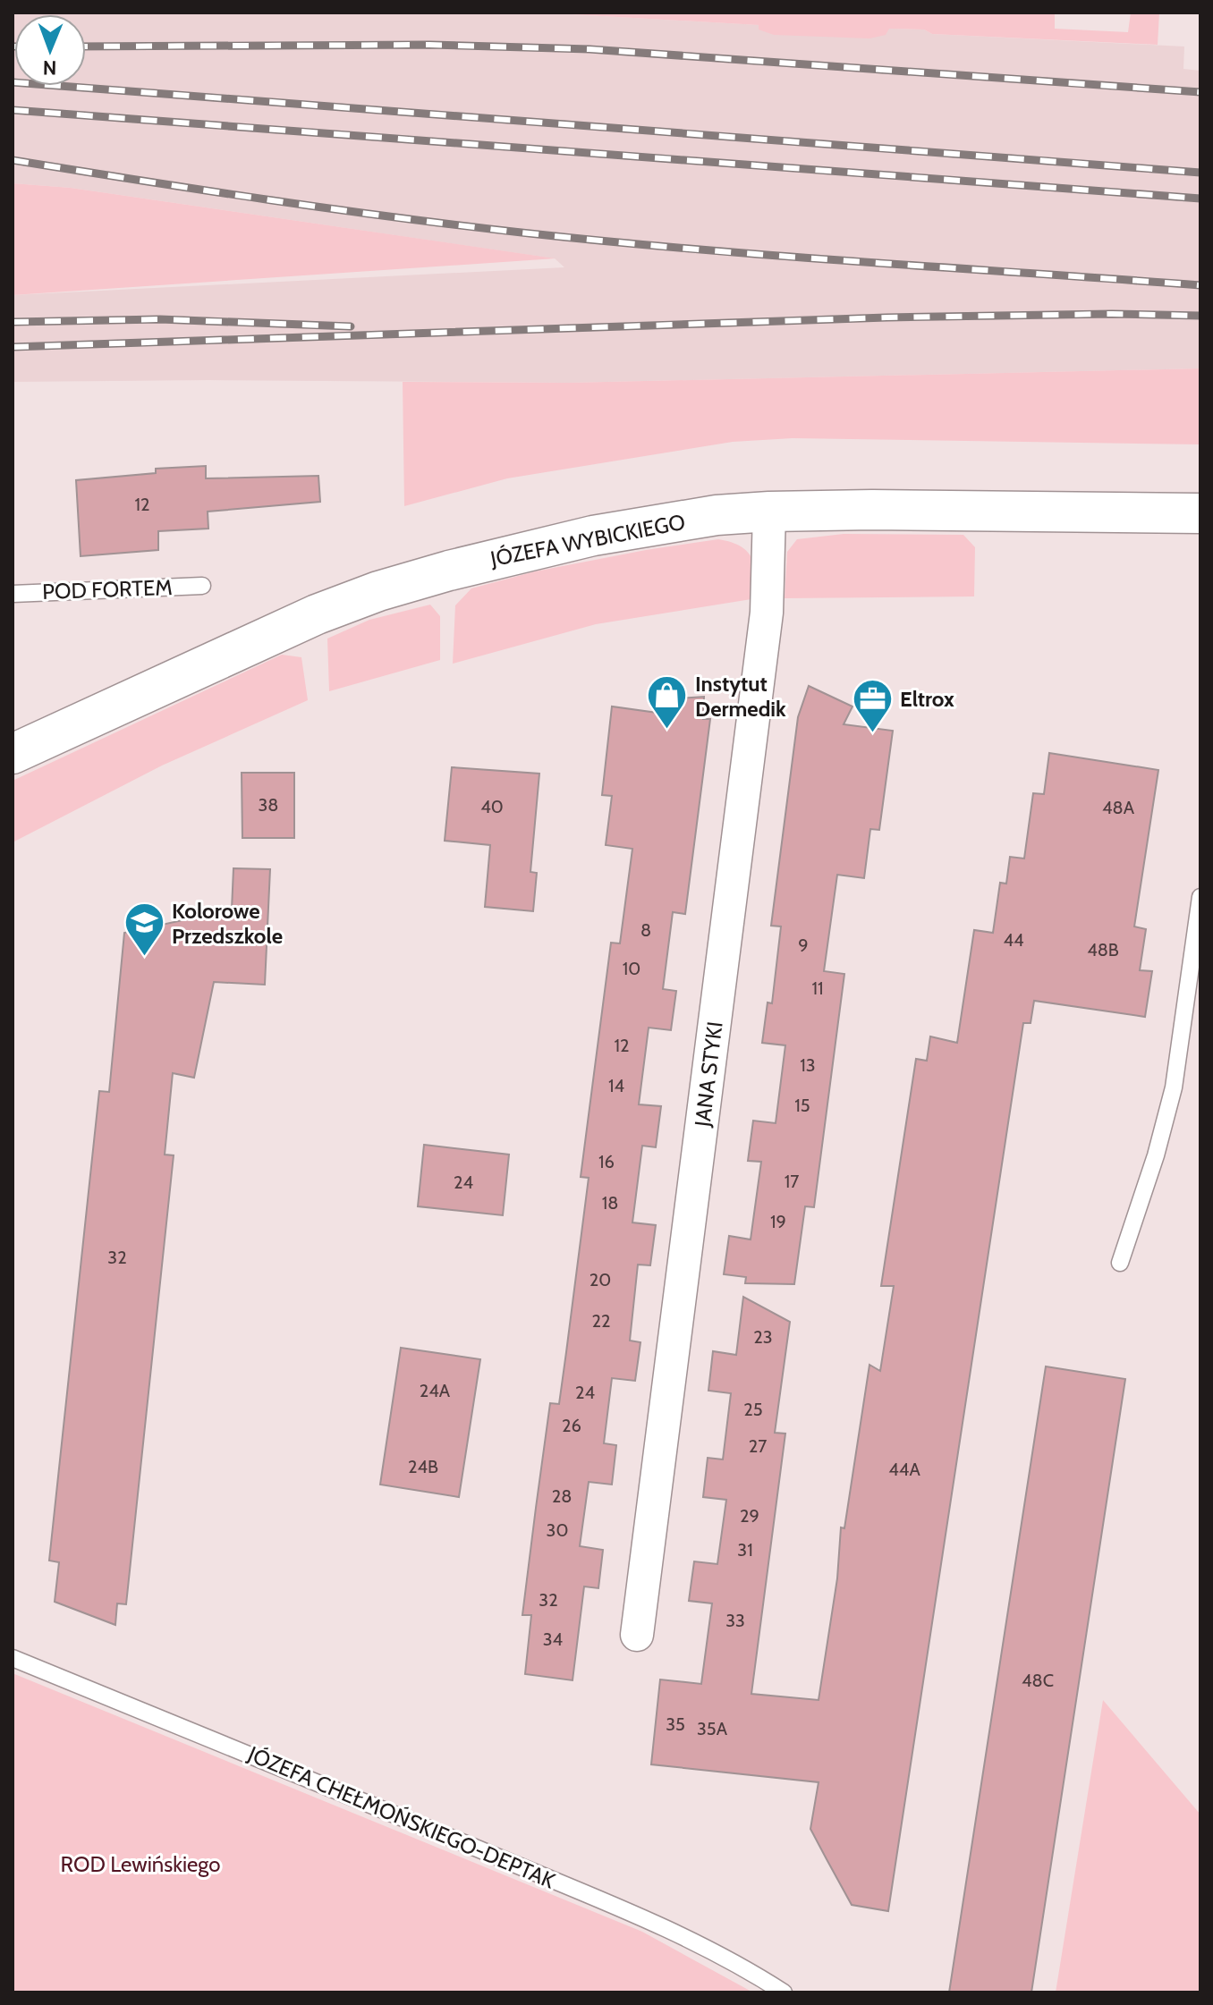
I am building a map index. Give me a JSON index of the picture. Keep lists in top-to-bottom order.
{
  "streets": {
    "street": ["JÓZEFA WYBICKIEGO", "JANA STYKI"],
    "lane": ["POD FORTEM", "JÓZEFA CHEŁMOŃSKIEGO-DEPTAK"]
  },
  "crossings": [
    ["JÓZEFA WYBICKIEGO", "JANA STYKI"]
  ],
  "parks": ["ROD Lewińskiego"],
  "places": {
    "shop": ["Instytut Dermedik"],
    "office": ["Eltrox"],
    "school or university": ["Kolorowe Przedszkole"]
  },
  "house_numbers": [
    "12",
    "38",
    "40",
    "48A",
    "8",
    "44",
    "9",
    "48B",
    "10",
    "11",
    "12",
    "13",
    "14",
    "15",
    "16",
    "17",
    "24",
    "18",
    "19",
    "32",
    "20",
    "22",
    "23",
    "24A",
    "24",
    "25",
    "26",
    "27",
    "24B",
    "44A",
    "28",
    "29",
    "30",
    "31",
    "32",
    "33",
    "34",
    "48C",
    "35",
    "35A"
  ],
  "north": "bottom"
}
